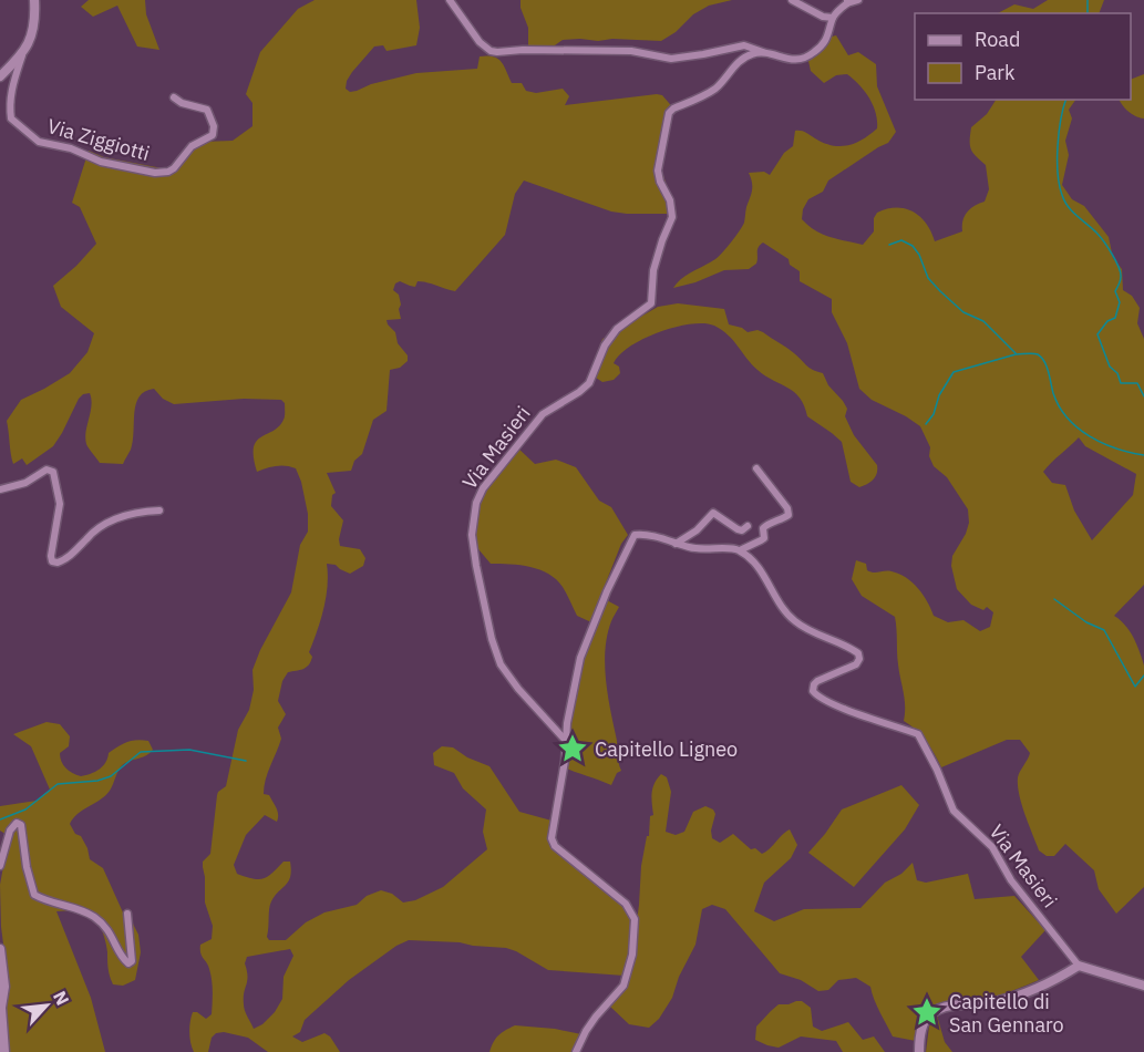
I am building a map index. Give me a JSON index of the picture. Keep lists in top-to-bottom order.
{
  "streets": {
    "street": ["Via Ziggiotti", "Via Masieri"]
  },
  "places": {
    "place": ["Capitello Ligneo", "Capitello di San Gennaro"]
  },
  "legend": ["Road", "Park"],
  "north": "top right"
}
